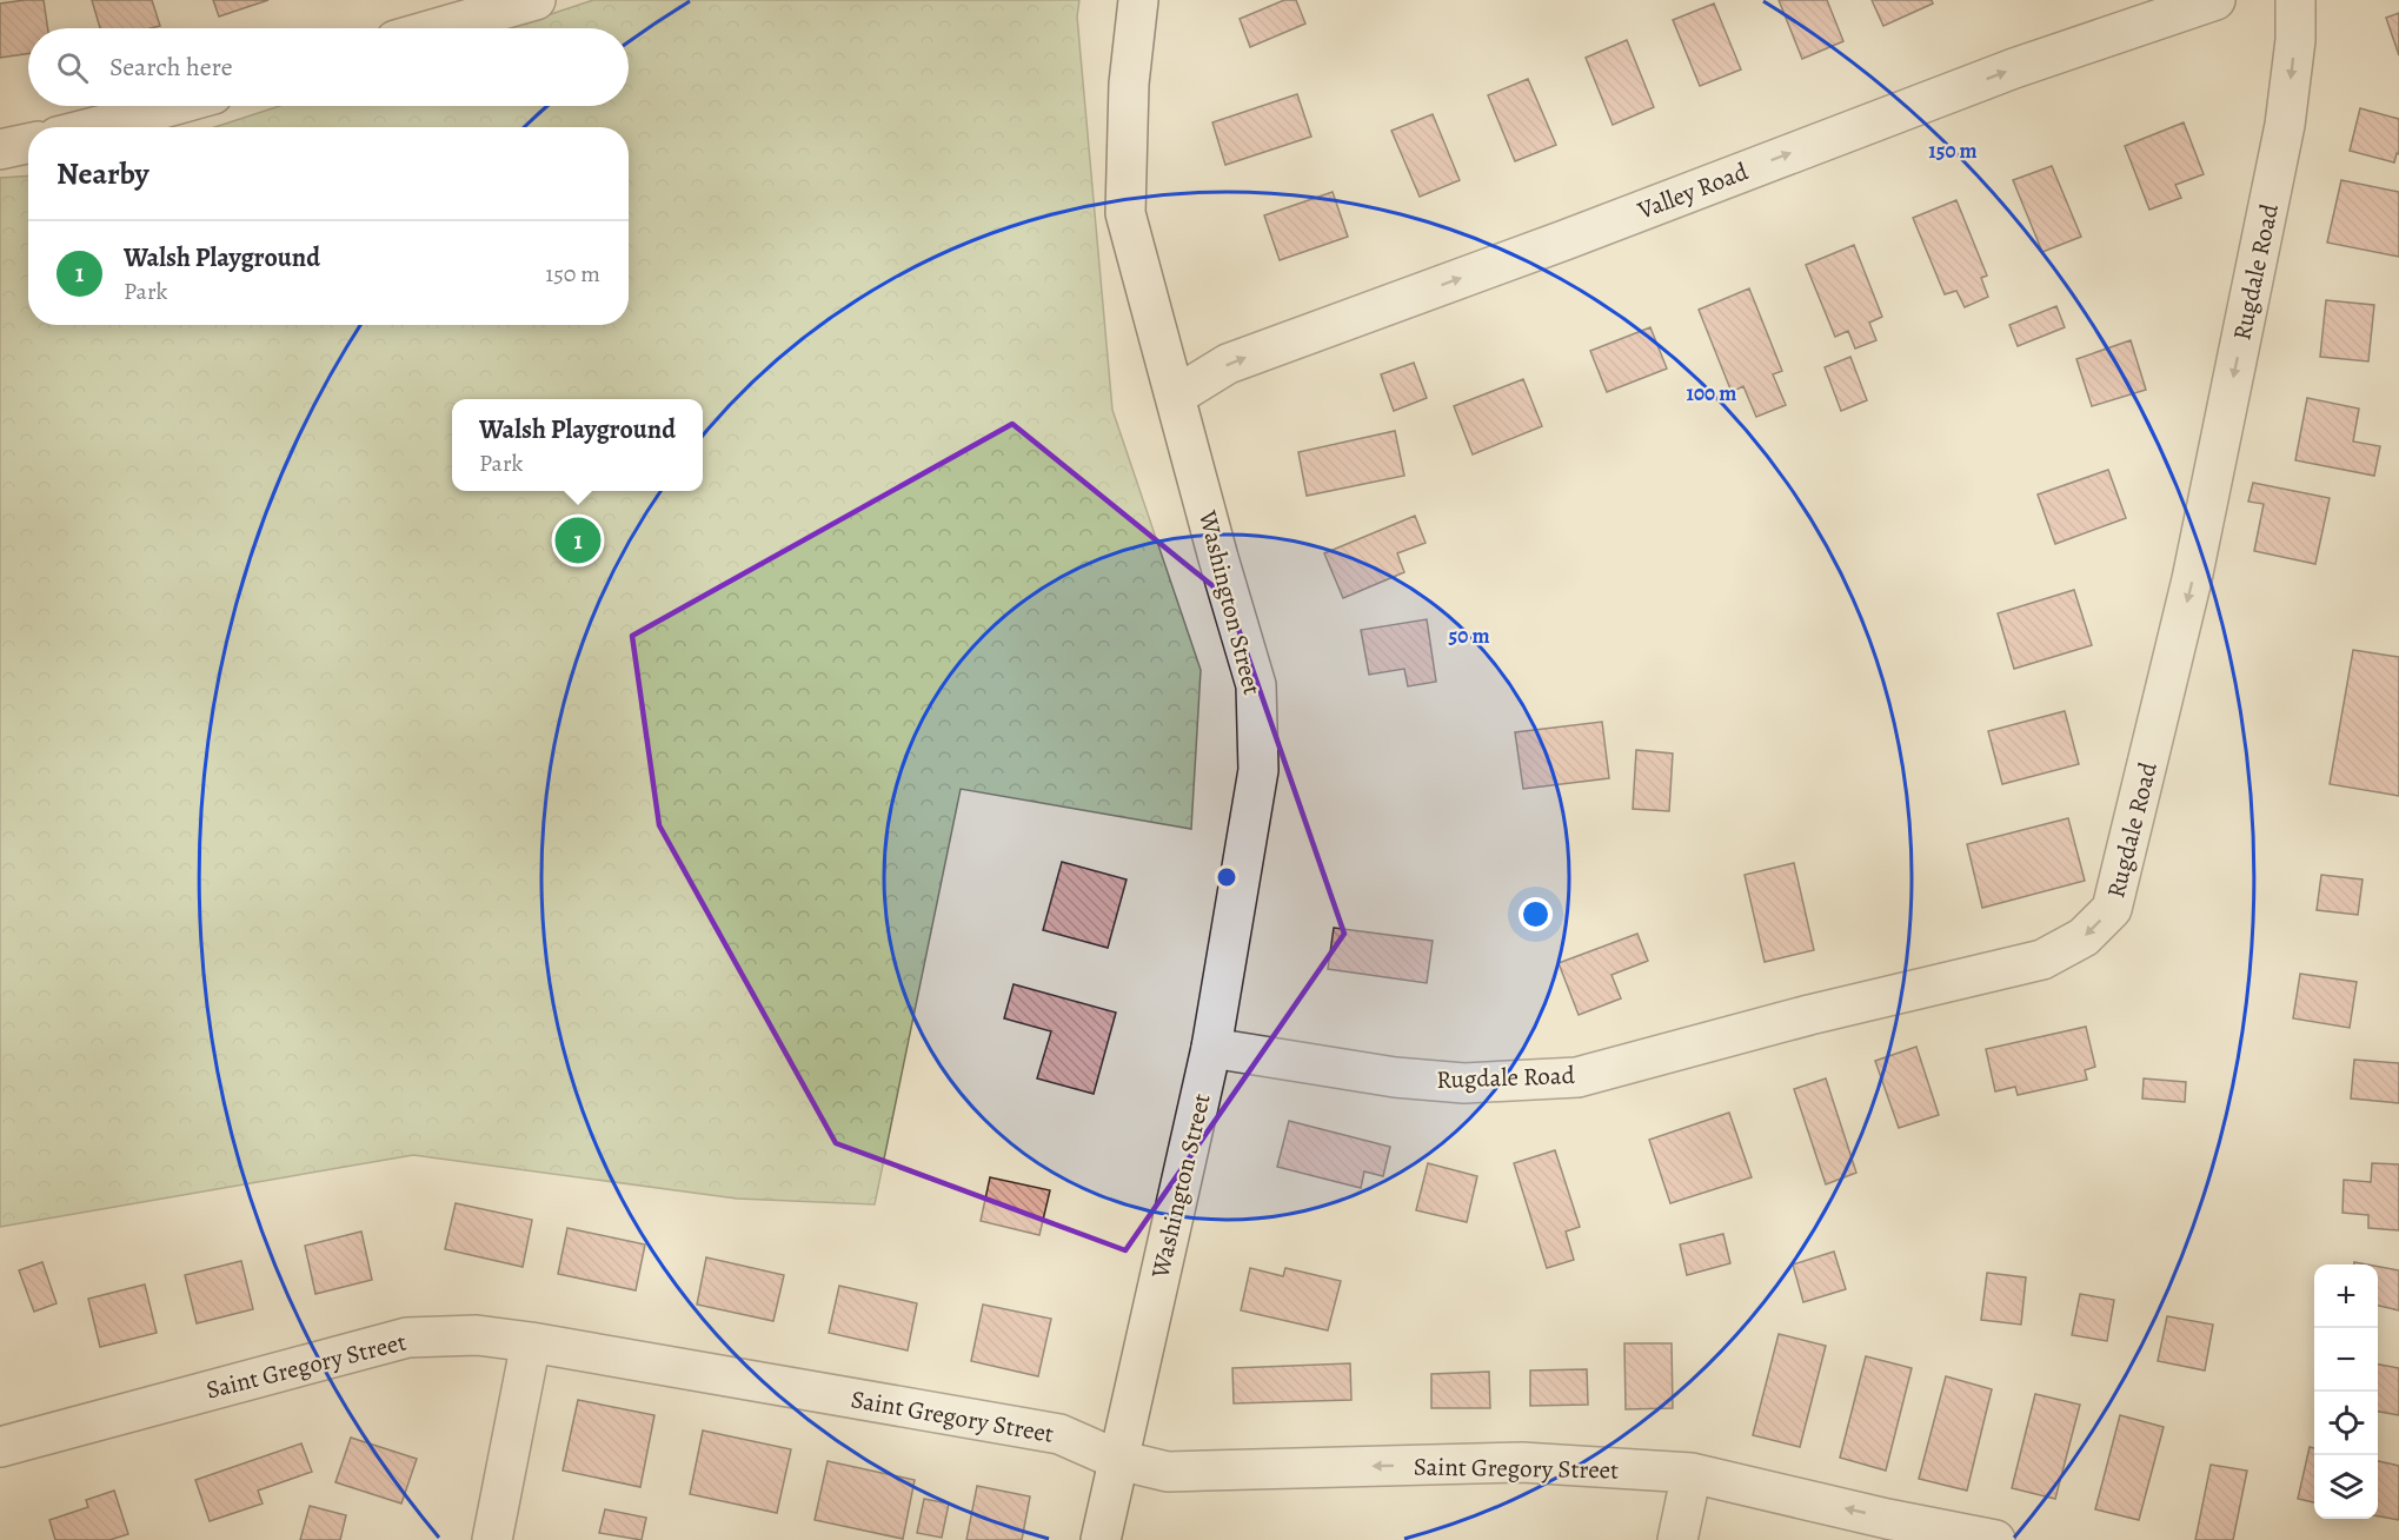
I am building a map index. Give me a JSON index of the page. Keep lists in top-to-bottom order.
{
  "streets": {
    "street": [
      "Valley Road",
      "Rugdale Road",
      "Washington Street",
      "Saint Gregory Street"
    ]
  },
  "crossings": [
    ["Valley Road", "Washington Street"],
    ["Rugdale Road", "Washington Street"],
    ["Washington Street", "Saint Gregory Street"]
  ],
  "one_way": ["Valley Road", "Rugdale Road", "Saint Gregory Street"],
  "page": {
    "search": "Search here",
    "heading": "Nearby",
    "list": [
      {
        "mark": "1",
        "name": "Walsh Playground",
        "note": "Park",
        "value": "150 m"
      }
    ],
    "popup": ["Walsh Playground", "Park"],
    "pins": "1",
    "map_buttons": ["+", "−"]
  },
  "rings": ["150 m", "100 m", "50 m"]
}
